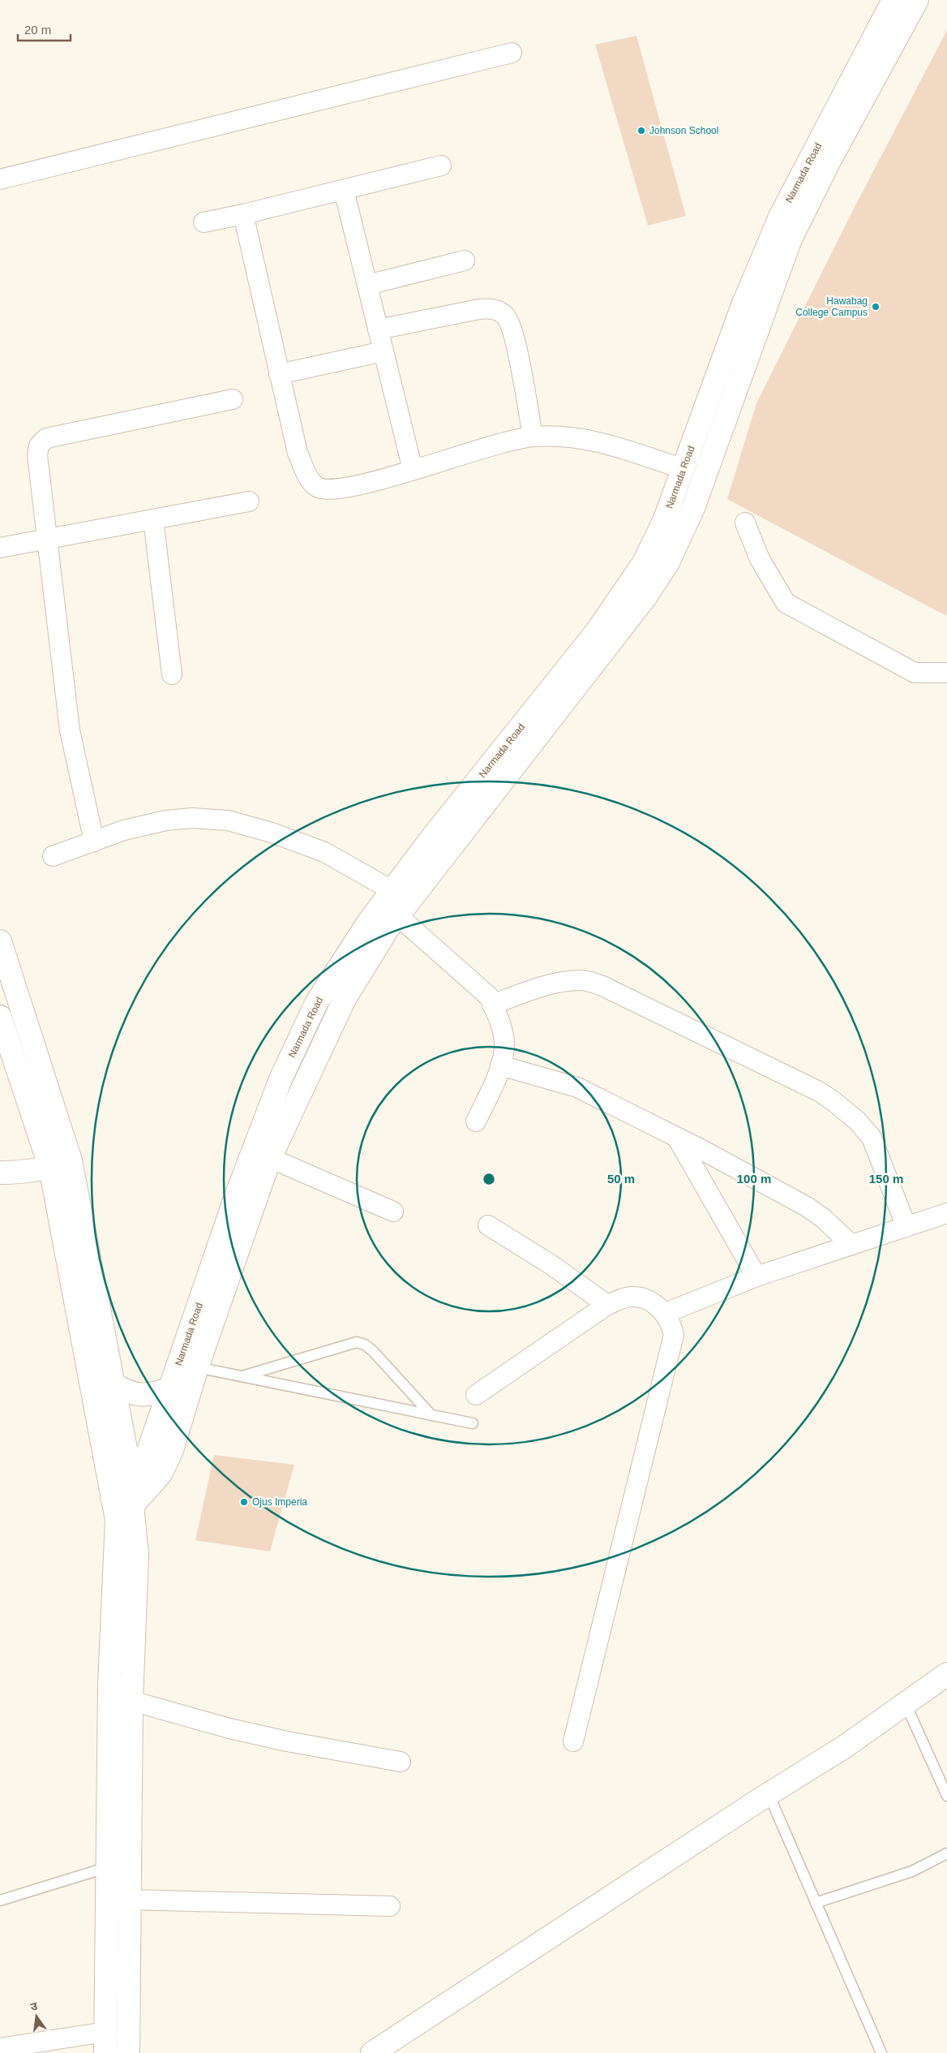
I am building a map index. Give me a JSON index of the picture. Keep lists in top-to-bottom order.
{
  "streets": {
    "street": ["Narmada Road"]
  },
  "places": ["Johnson School", "Hawabag College Campus", "Ojus Imperia"],
  "scale_bar": "20 m",
  "north": "top",
  "rings": ["50 m", "100 m", "150 m"]
}
